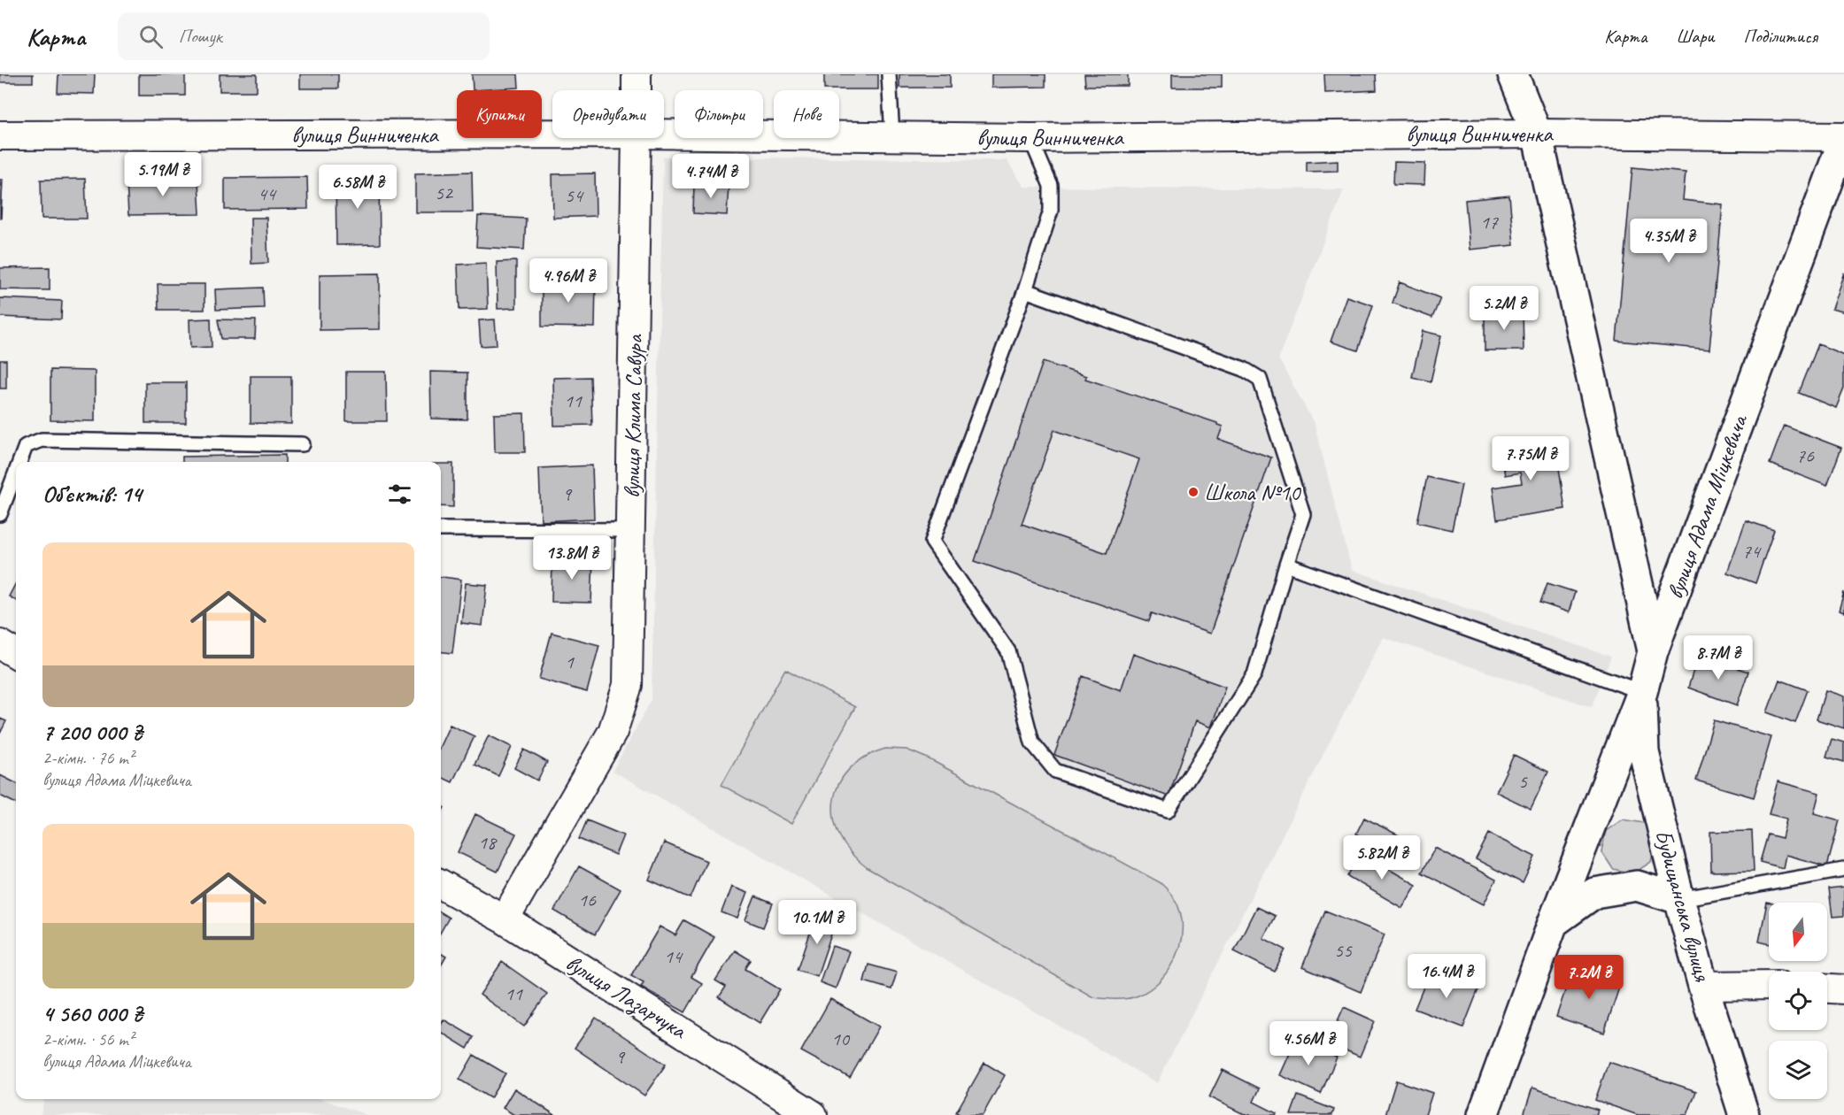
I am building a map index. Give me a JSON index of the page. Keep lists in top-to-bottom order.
{
  "streets": {
    "street": [
      "вулиця Винниченка",
      "вулиця Клима Савура",
      "вулиця Адама Міцкевича",
      "Будищанська вулиця",
      "вулиця Лазарчука"
    ]
  },
  "crossings": [
    ["вулиця Винниченка", "вулиця Адама Міцкевича"],
    ["вулиця Клима Савура", "вулиця Лазарчука"],
    ["вулиця Адама Міцкевича", "Будищанська вулиця"]
  ],
  "places": ["Школа №10"],
  "house_numbers": [
    "52",
    "44",
    "54",
    "17",
    "11",
    "76",
    "9",
    "74",
    "1",
    "5",
    "18",
    "16",
    "55",
    "14",
    "11",
    "10",
    "9"
  ],
  "north": "bottom",
  "page": {
    "header": "Карта",
    "search": "Пошук",
    "nav": ["Карта", "Шари", "Поділитися"],
    "chip": [
      "Купити",
      "Орендувати",
      "Фільтри",
      "Нове"
    ],
    "price": [
      "5.19M ₴",
      "4.74M ₴",
      "6.58M ₴",
      "4.35M ₴",
      "4.96M ₴",
      "5.2M ₴",
      "7.75M ₴",
      "13.8M ₴",
      "8.7M ₴",
      "5.82M ₴",
      "10.1M ₴",
      "16.4M ₴",
      "7.2M ₴",
      "4.56M ₴"
    ],
    "heading": "Об’єктів: 14",
    "list": [
      {
        "name": "7 200 000 ₴",
        "note": "2-кімн. · 76 m² · вулиця Адама Міцкевича"
      },
      {
        "name": "4 560 000 ₴",
        "note": "2-кімн. · 56 m² · вулиця Адама Міцкевича"
      }
    ]
  }
}
